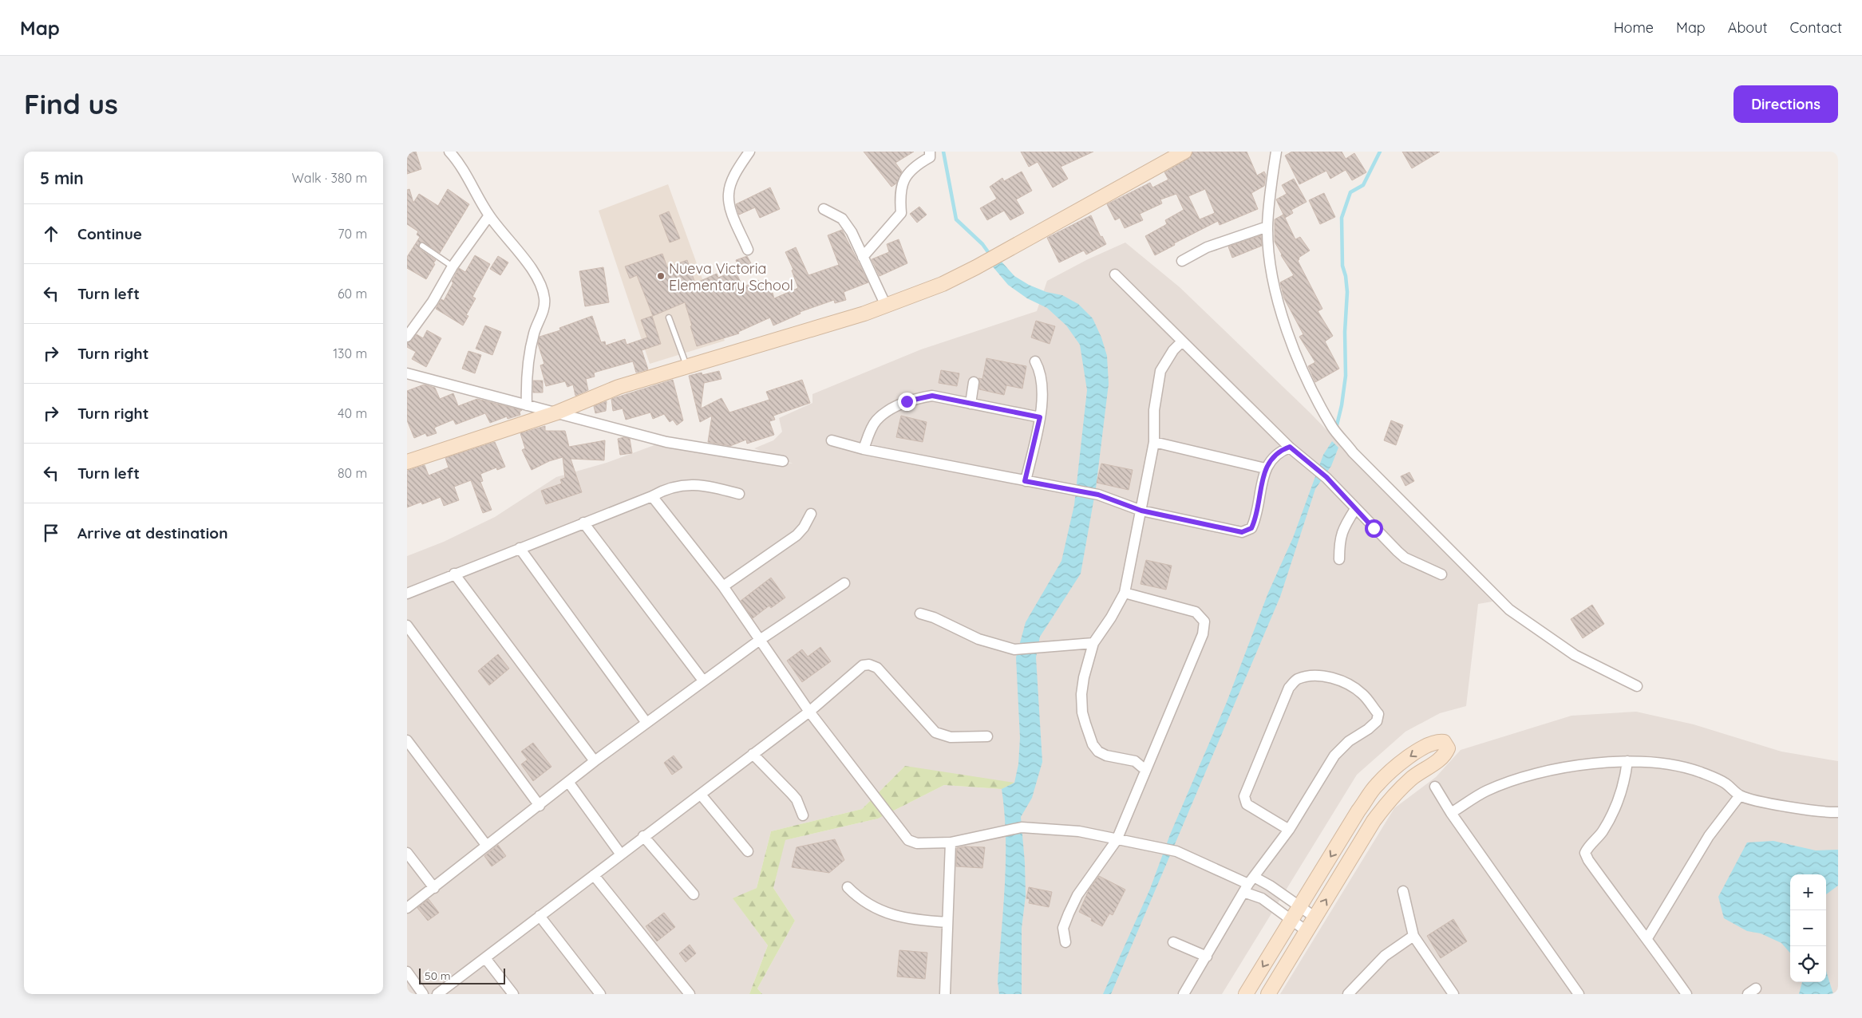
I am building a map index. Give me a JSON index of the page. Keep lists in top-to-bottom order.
{
  "places": ["Nueva Victoria Elementary School"],
  "scale_bar": "50 m",
  "page": {
    "header": "Map",
    "nav": [
      "Home",
      "Map",
      "About",
      "Contact"
    ],
    "buttons": "Directions",
    "title": "Find us",
    "heading": ["5 min", "Walk · 380 m"],
    "list": [
      ["Continue", "70 m"],
      ["Turn left", "60 m"],
      ["Turn right", "130 m"],
      ["Turn right", "40 m"],
      ["Turn left", "80 m"],
      "Arrive at destination"
    ],
    "map_buttons": ["+", "−"],
    "scale": "50 m"
  }
}
